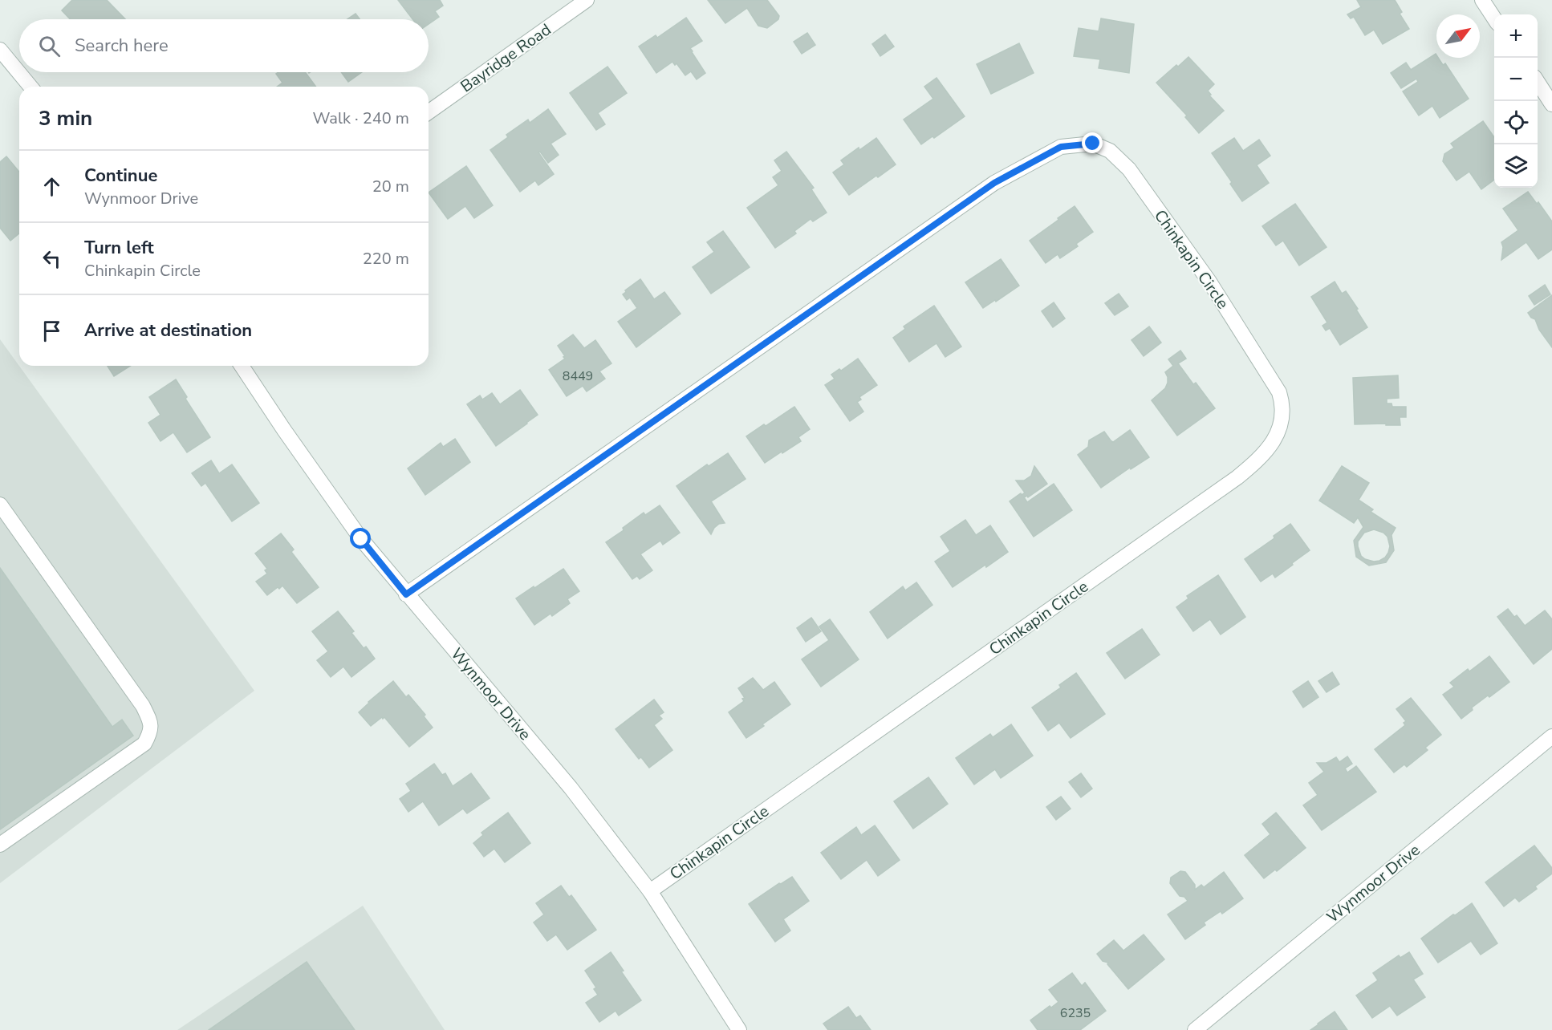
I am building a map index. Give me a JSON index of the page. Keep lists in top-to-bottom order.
{
  "streets": {
    "street": ["Bayridge Road", "Chinkapin Circle", "Wynmoor Drive"]
  },
  "crossings": [
    ["Chinkapin Circle", "Wynmoor Drive"]
  ],
  "house_numbers": ["8449", "6235"],
  "north": "top right",
  "page": {
    "map_buttons": ["+", "−"],
    "search": "Search here",
    "heading": ["3 min", "Walk · 240 m"],
    "list": [
      ["Continue", "Wynmoor Drive", "20 m"],
      ["Turn left", "Chinkapin Circle", "220 m"],
      "Arrive at destination"
    ]
  }
}
